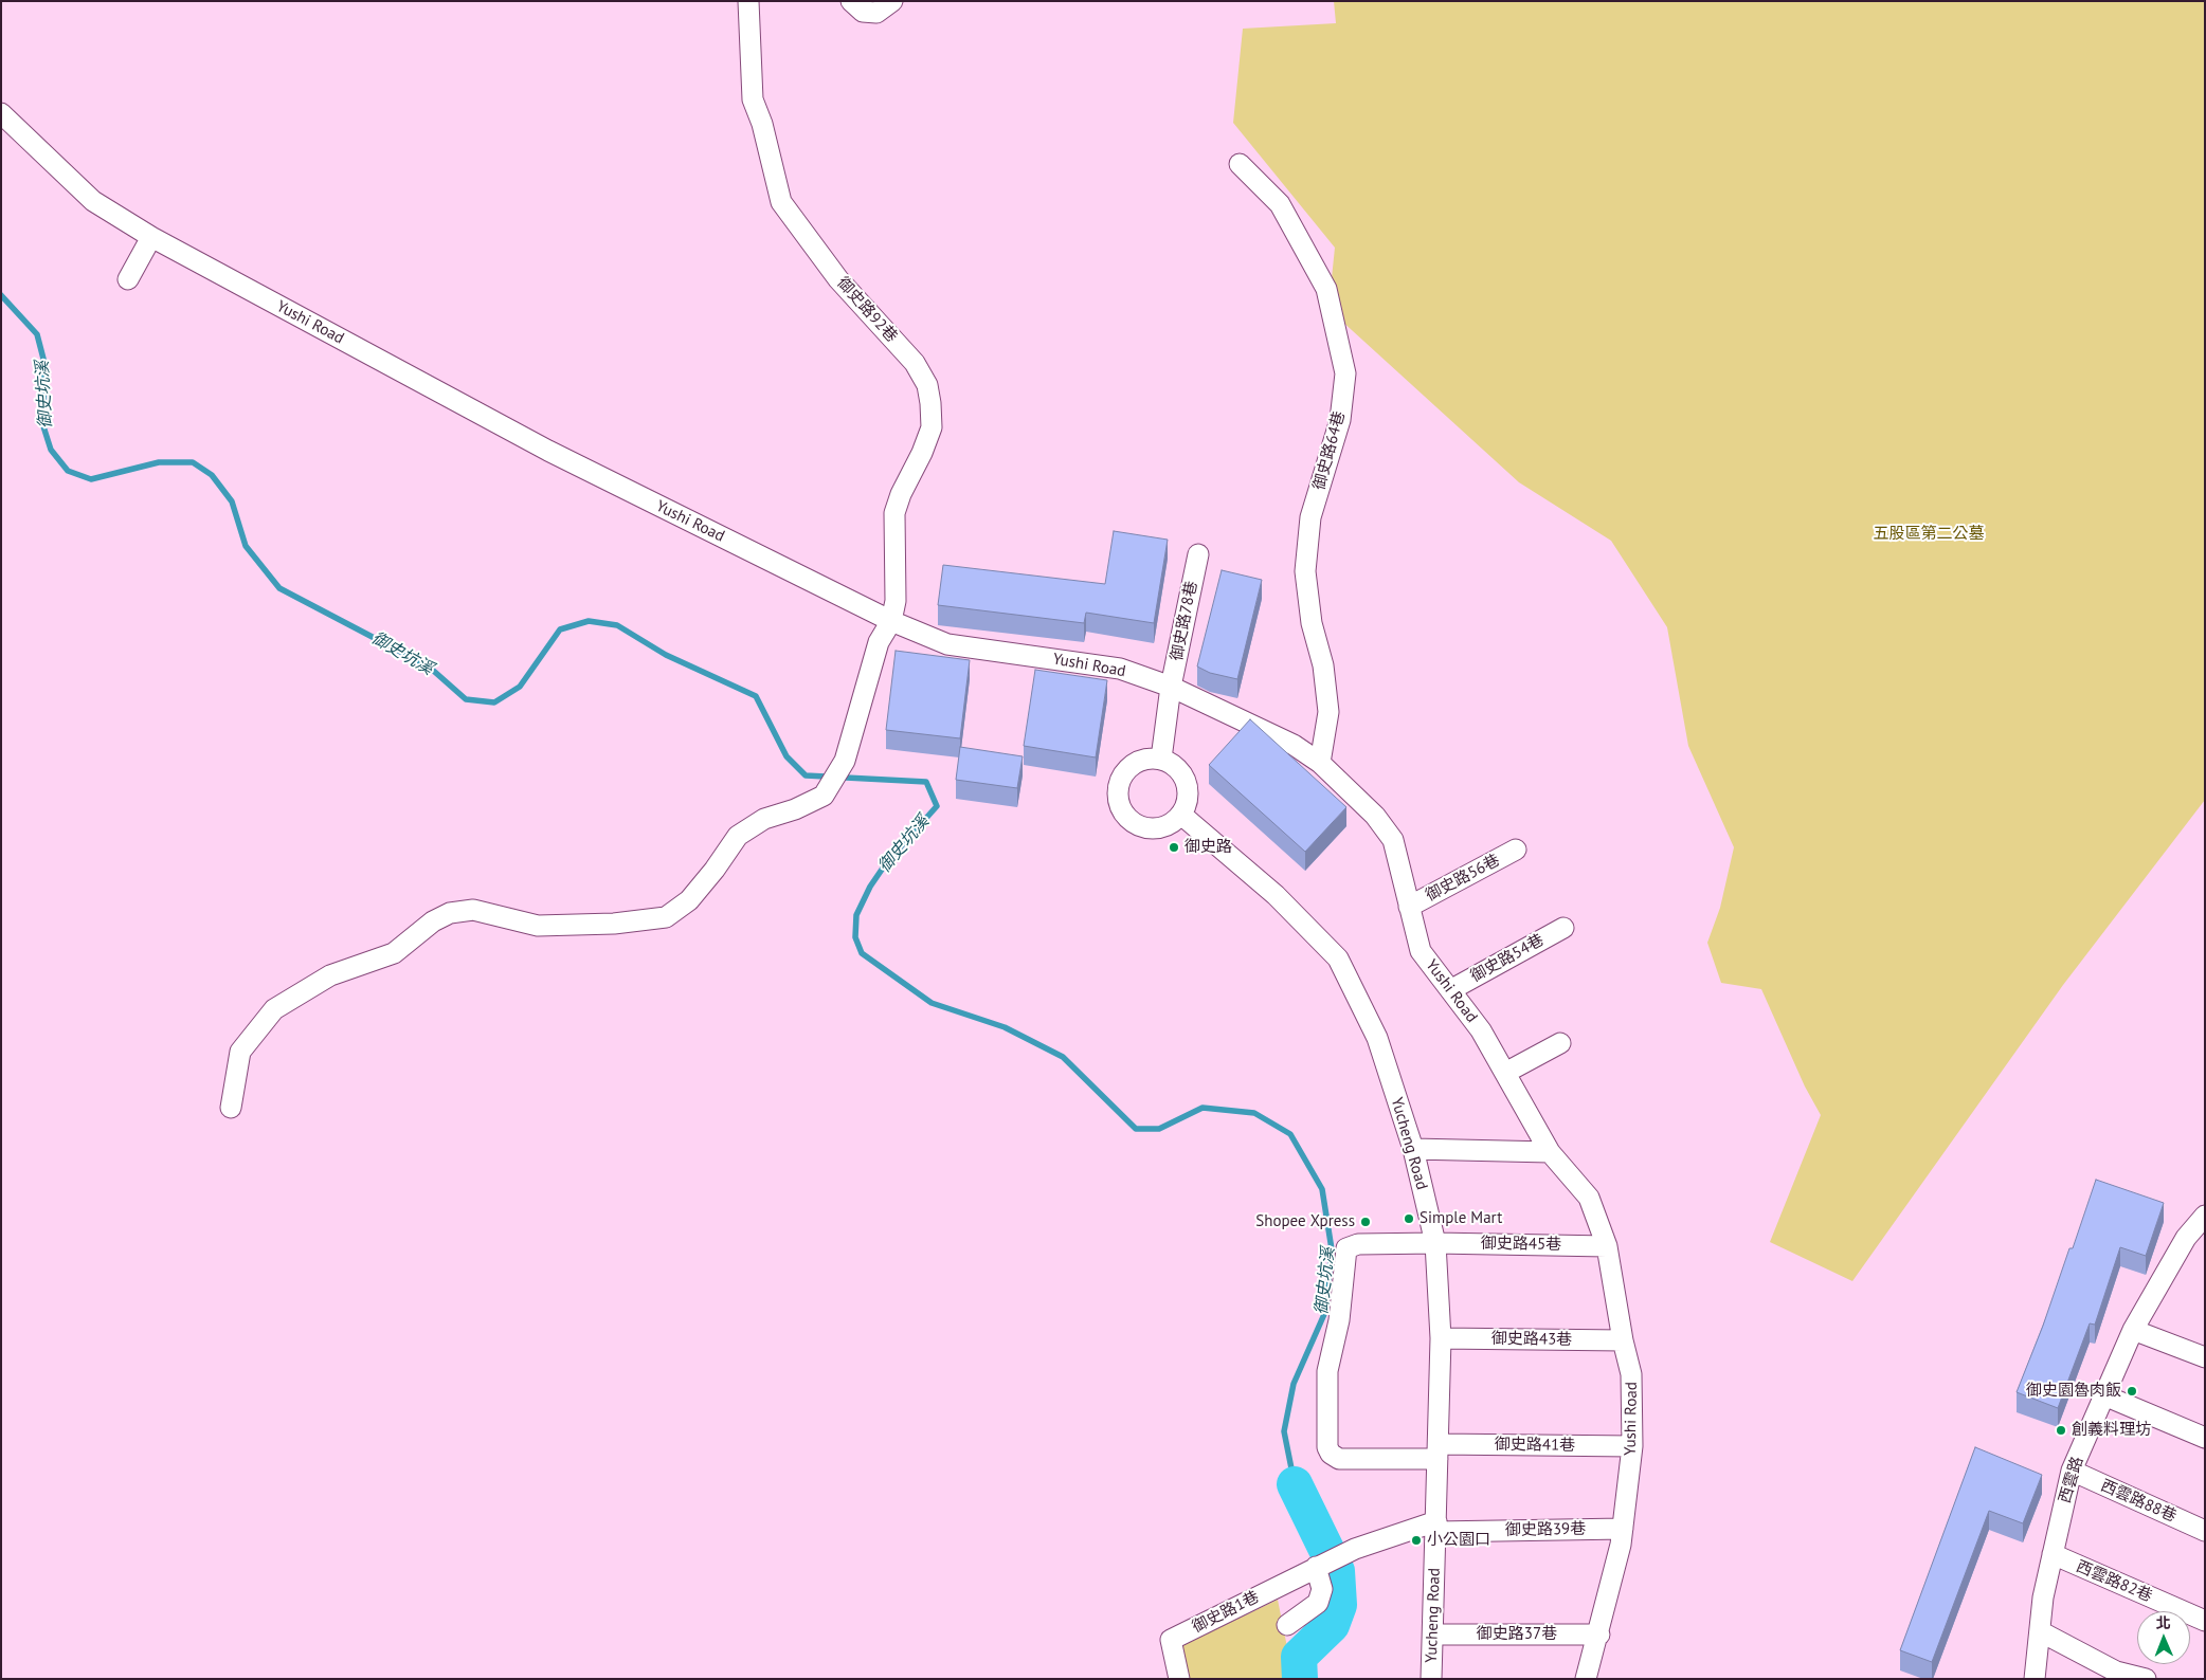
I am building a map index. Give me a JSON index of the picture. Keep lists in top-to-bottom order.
{
  "streets": {
    "street": [
      "御史路92巷",
      "Yushi Road",
      "御史路64巷",
      "御史路78巷",
      "御史路56巷",
      "御史路54巷",
      "Yucheng Road",
      "御史路45巷",
      "御史路43巷",
      "御史路41巷",
      "西雲路",
      "西雲路88巷",
      "御史路39巷",
      "西雲路82巷",
      "御史路1巷",
      "御史路37巷"
    ]
  },
  "crossings": [
    ["御史路92巷", "Yushi Road"],
    ["Yushi Road", "御史路64巷"],
    ["Yushi Road", "御史路78巷"],
    ["Yushi Road", "御史路56巷"],
    ["Yushi Road", "御史路54巷"],
    ["Yushi Road", "御史路45巷"],
    ["Yushi Road", "御史路43巷"],
    ["Yushi Road", "御史路41巷"],
    ["Yushi Road", "御史路39巷"],
    ["Yushi Road", "御史路37巷"],
    ["Yucheng Road", "御史路45巷"],
    ["Yucheng Road", "御史路43巷"],
    ["Yucheng Road", "御史路41巷"],
    ["Yucheng Road", "御史路39巷"],
    ["Yucheng Road", "御史路37巷"],
    ["御史路45巷", "御史路41巷"],
    ["西雲路", "西雲路88巷"],
    ["西雲路", "西雲路82巷"],
    ["御史路39巷", "御史路1巷"]
  ],
  "water": ["御史坑溪"],
  "parks": ["五股區第二公墓"],
  "places": [
    "御史路",
    "Simple Mart",
    "Shopee Xpress",
    "御史園魯肉飯",
    "創義料理坊",
    "小公園口"
  ],
  "north": "top"
}
